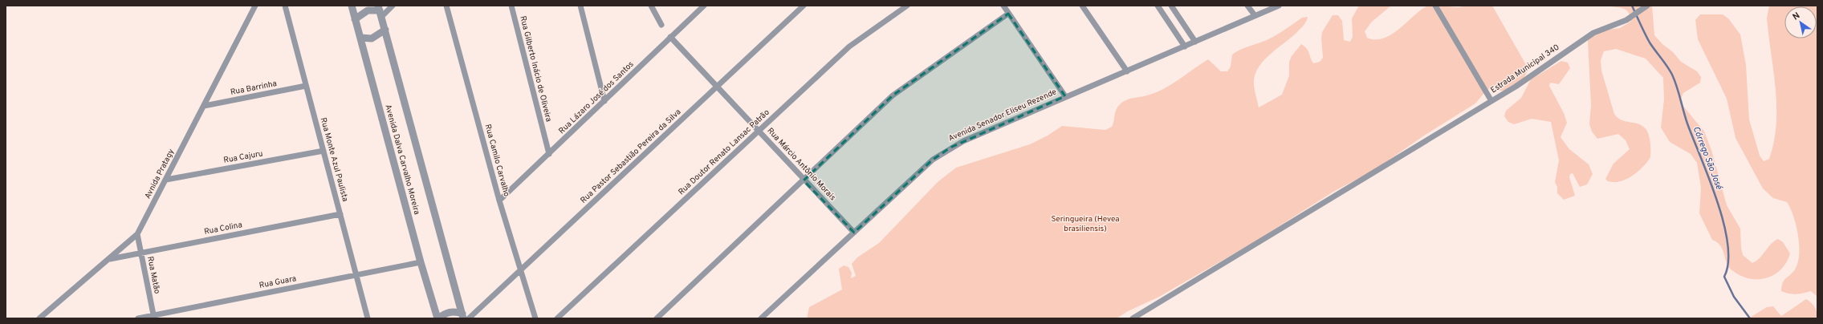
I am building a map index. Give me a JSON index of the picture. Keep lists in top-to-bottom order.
{
  "streets": {
    "street": [
      "Rua Gilberto Inácio de Oliveira",
      "Estrada Municipal 340",
      "Rua Barrinha",
      "Rua Lázaro José dos Santos",
      "Avenida Senador Eliseu Rezende",
      "Rua Doutor Renato Lansac Patrão",
      "Rua Pastor Sebastião Pereira da Silva",
      "Rua Cajuru",
      "Rua Monte Azul Paulista",
      "Avenida Dalva Carvalho Moreira",
      "Rua Camilo Carvalho",
      "Rua Márcio Antônio Morais",
      "Avnida Pratagy",
      "Rua Colina",
      "Rua Matão",
      "Rua Guara"
    ]
  },
  "crossings": [
    ["Rua Gilberto Inácio de Oliveira", "Rua Lázaro José dos Santos"],
    ["Rua Barrinha", "Rua Monte Azul Paulista"],
    ["Rua Barrinha", "Avnida Pratagy"],
    ["Rua Lázaro José dos Santos", "Rua Camilo Carvalho"],
    ["Rua Lázaro José dos Santos", "Rua Márcio Antônio Morais"],
    ["Avenida Senador Eliseu Rezende", "Rua Márcio Antônio Morais"],
    ["Rua Doutor Renato Lansac Patrão", "Rua Márcio Antônio Morais"],
    ["Rua Pastor Sebastião Pereira da Silva", "Rua Camilo Carvalho"],
    ["Rua Pastor Sebastião Pereira da Silva", "Rua Márcio Antônio Morais"],
    ["Rua Cajuru", "Rua Monte Azul Paulista"],
    ["Rua Cajuru", "Avnida Pratagy"],
    ["Rua Monte Azul Paulista", "Rua Colina"],
    ["Rua Monte Azul Paulista", "Rua Guara"],
    ["Avenida Dalva Carvalho Moreira", "Rua Guara"],
    ["Avnida Pratagy", "Rua Colina"],
    ["Avnida Pratagy", "Rua Matão"],
    ["Rua Colina", "Rua Matão"],
    ["Rua Matão", "Rua Guara"]
  ],
  "water": ["Córrego São José"],
  "parks": ["Seringueira (Hevea brasiliensis)"],
  "north": "top left"
}
